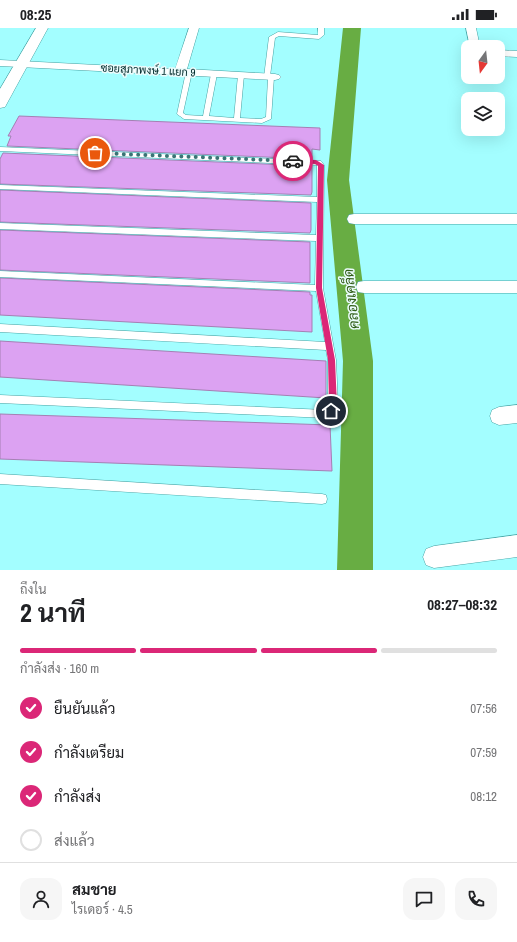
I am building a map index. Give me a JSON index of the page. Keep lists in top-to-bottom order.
{
  "streets": {
    "street": ["ซอยสุภาพงษ์ 1 แยก 9"]
  },
  "water": ["คลองเคล็ด"],
  "north": "bottom",
  "page": {
    "status": "08:25",
    "heading": ["2 นาที", "ถึงใน", "08:27–08:32"],
    "panel": ["สมชาย", "ไรเดอร์ · 4.5"],
    "bar": "กำลังส่ง · 160 m",
    "list": [
      ["ยืนยันแล้ว", "07:56"],
      ["กำลังเตรียม", "07:59"],
      ["กำลังส่ง", "08:12"],
      "ส่งแล้ว"
    ]
  }
}
